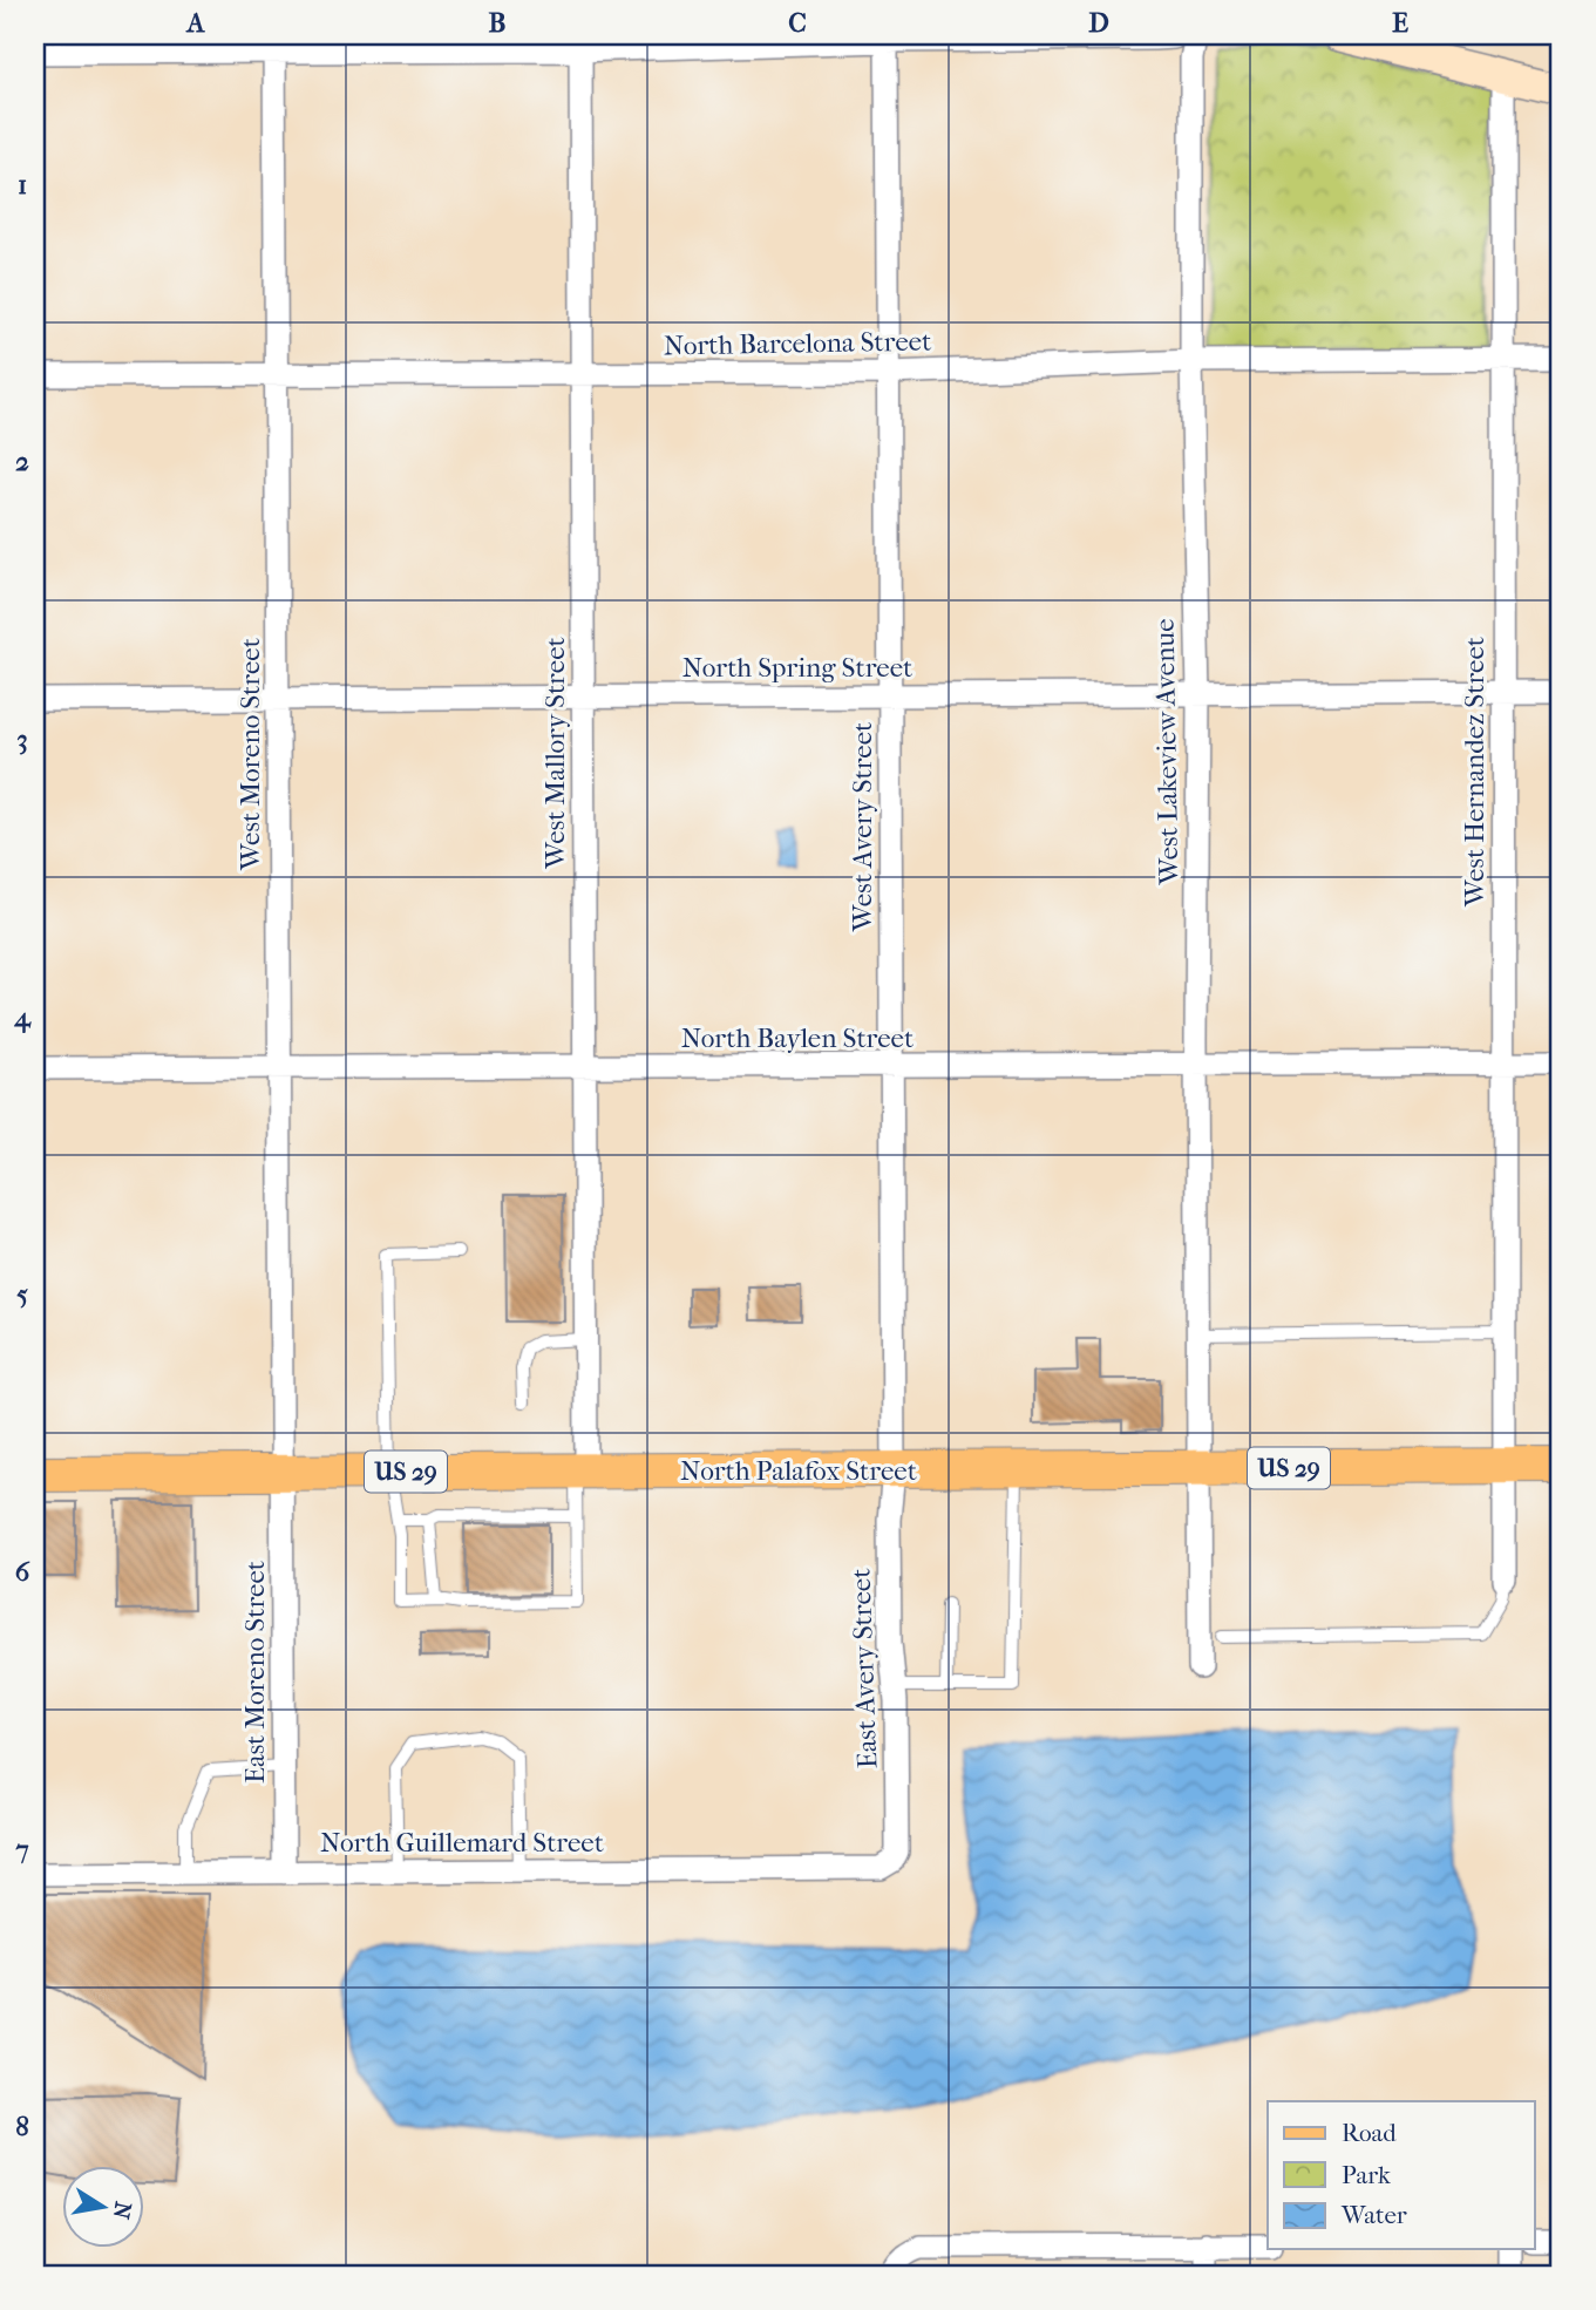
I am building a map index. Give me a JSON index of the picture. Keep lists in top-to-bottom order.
{
  "streets": {
    "main road": ["US 29", "North Palafox Street"],
    "street": [
      "North Barcelona Street",
      "North Spring Street",
      "West Lakeview Avenue",
      "West Mallory Street",
      "West Moreno Street",
      "West Hernandez Street",
      "West Avery Street",
      "North Baylen Street",
      "East Avery Street",
      "East Moreno Street",
      "North Guillemard Street"
    ]
  },
  "crossings": [
    ["North Barcelona Street", "West Lakeview Avenue"],
    ["North Barcelona Street", "West Mallory Street"],
    ["North Barcelona Street", "West Moreno Street"],
    ["North Barcelona Street", "West Hernandez Street"],
    ["North Barcelona Street", "West Avery Street"],
    ["North Spring Street", "West Lakeview Avenue"],
    ["North Spring Street", "West Mallory Street"],
    ["North Spring Street", "West Moreno Street"],
    ["North Spring Street", "West Hernandez Street"],
    ["North Spring Street", "West Avery Street"],
    ["West Lakeview Avenue", "North Baylen Street"],
    ["West Lakeview Avenue", "North Palafox Street"],
    ["West Mallory Street", "North Baylen Street"],
    ["West Mallory Street", "North Palafox Street"],
    ["West Moreno Street", "North Baylen Street"],
    ["West Moreno Street", "North Palafox Street"],
    ["West Moreno Street", "East Moreno Street"],
    ["West Hernandez Street", "North Baylen Street"],
    ["West Hernandez Street", "North Palafox Street"],
    ["West Avery Street", "North Baylen Street"],
    ["West Avery Street", "North Palafox Street"],
    ["West Avery Street", "East Avery Street"],
    ["North Palafox Street", "East Avery Street"],
    ["North Palafox Street", "East Moreno Street"],
    ["East Avery Street", "North Guillemard Street"],
    ["East Moreno Street", "North Guillemard Street"]
  ],
  "legend": ["Road", "Park", "Water"],
  "north": "right",
  "grid": {
    "columns": [
      "A",
      "B",
      "C",
      "D",
      "E"
    ],
    "rows": [
      "1",
      "2",
      "3",
      "4",
      "5",
      "6",
      "7",
      "8"
    ]
  }
}
